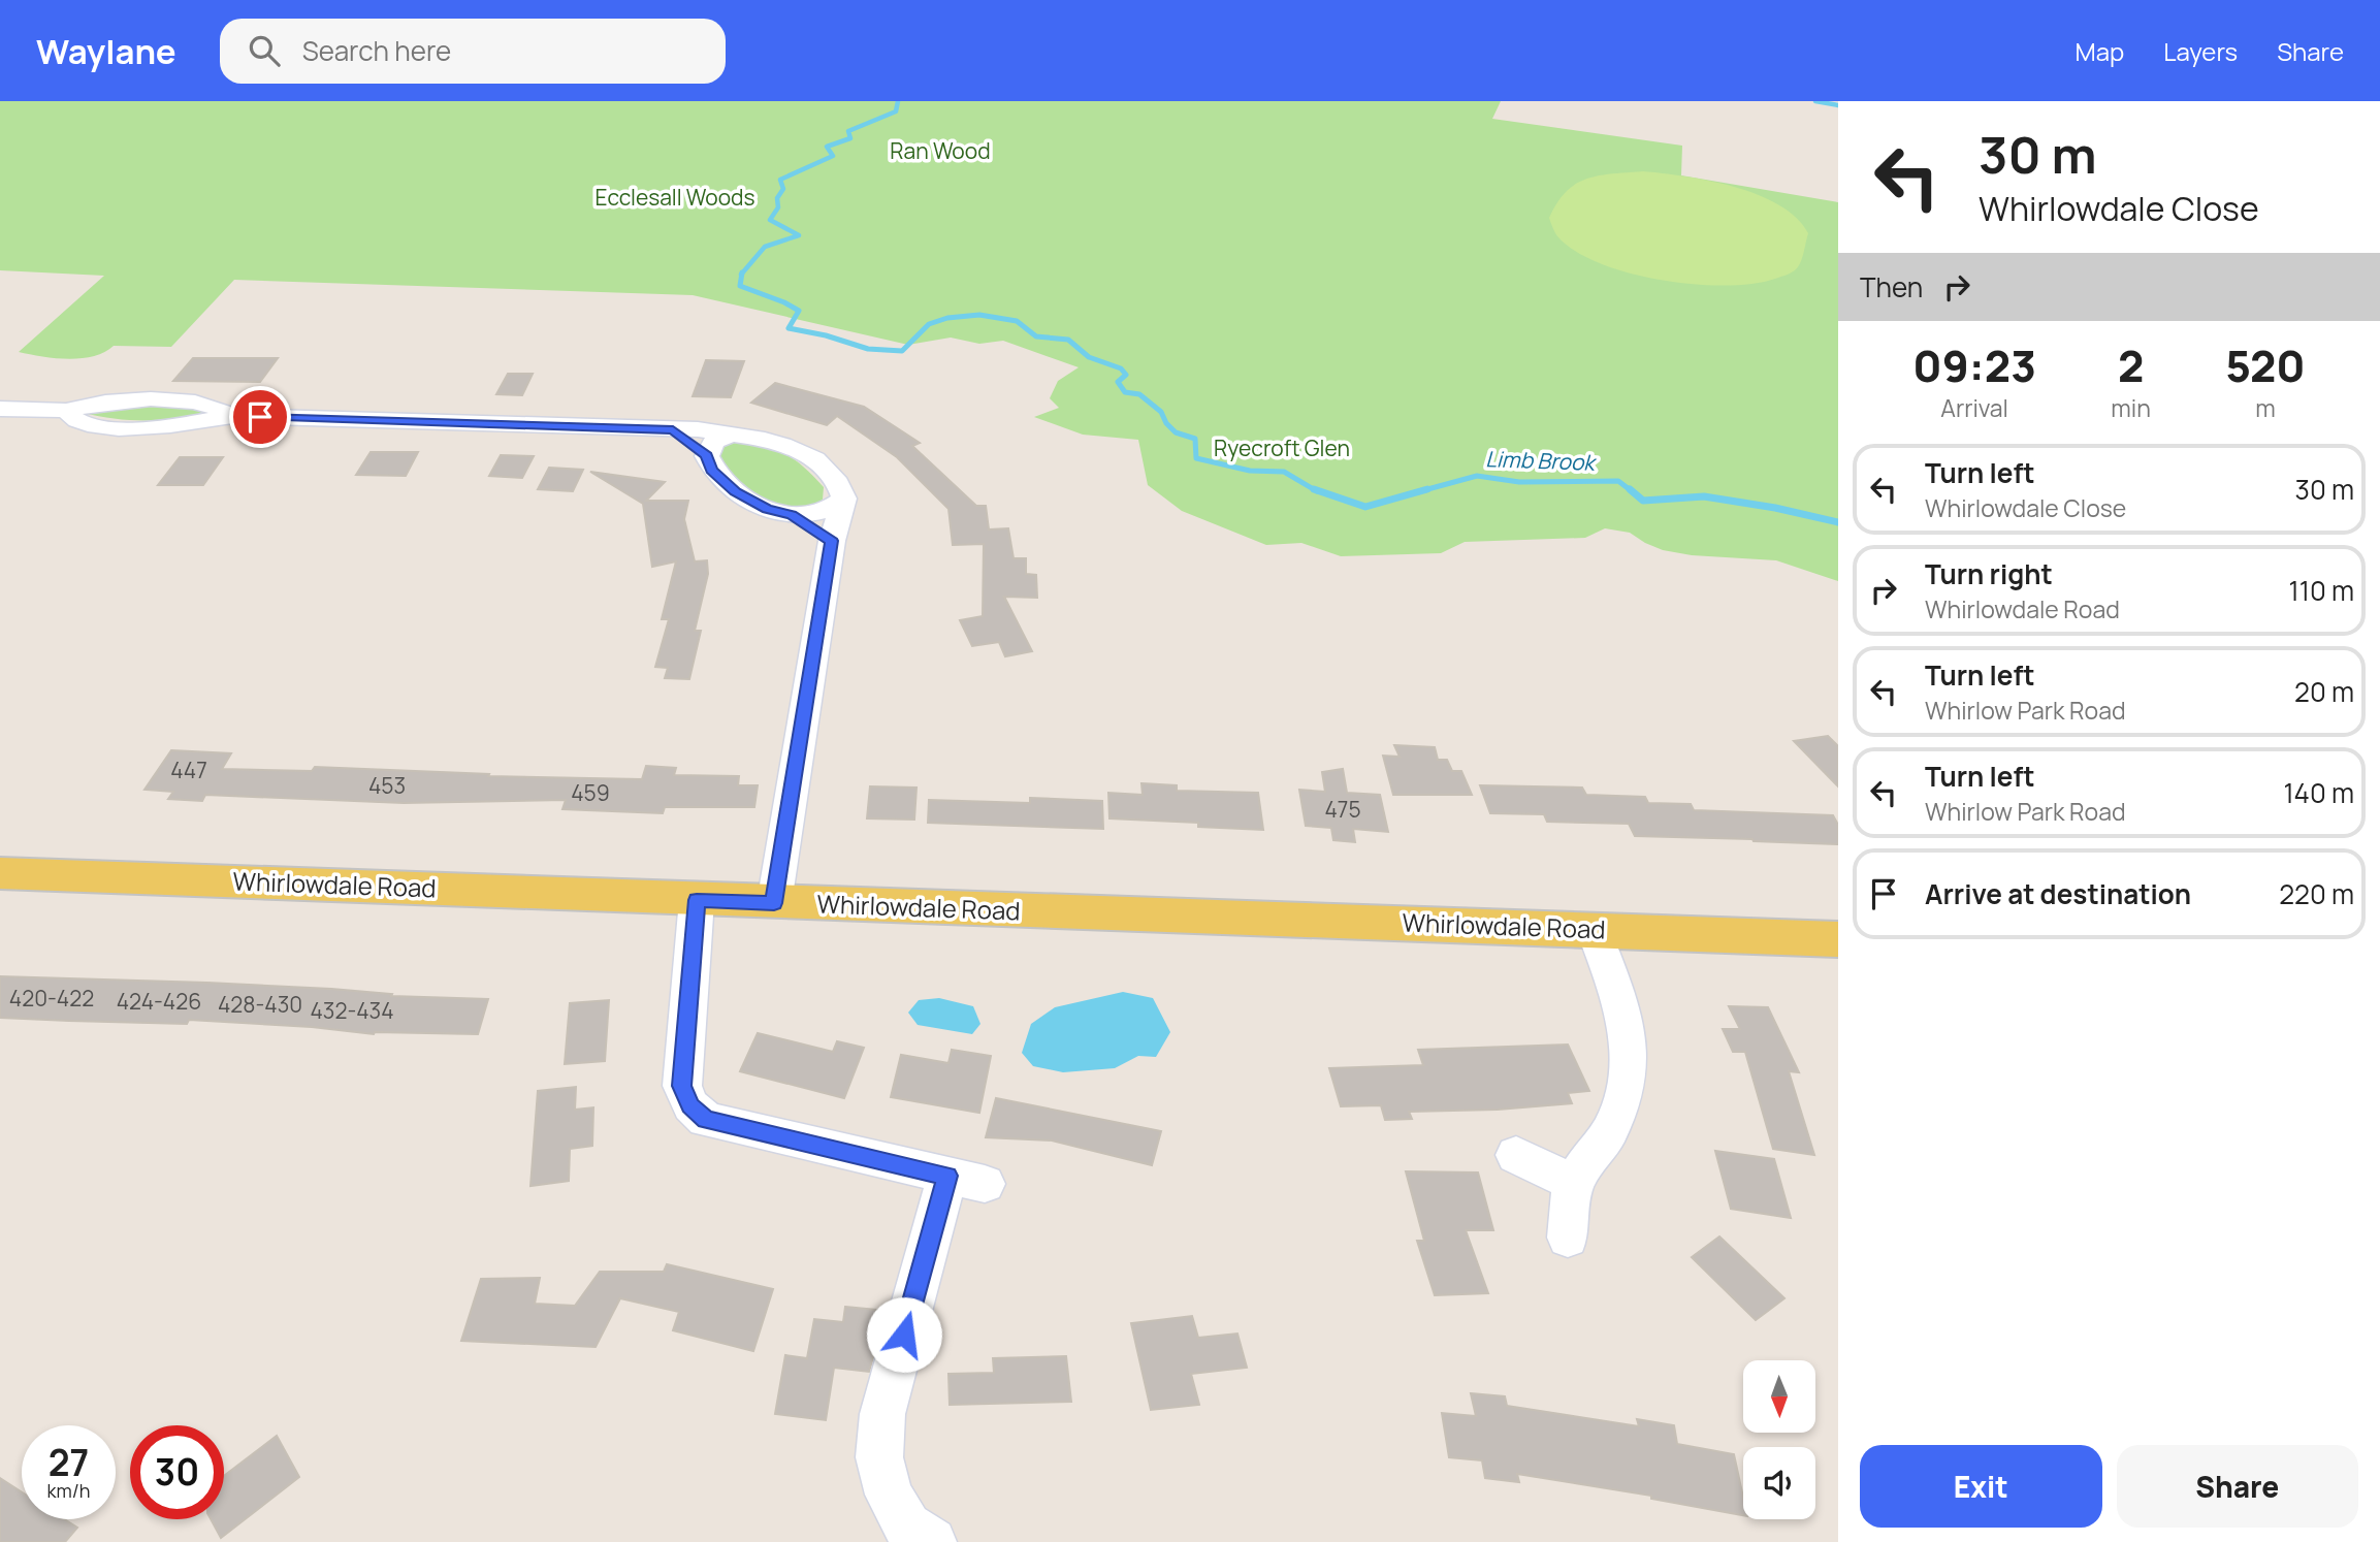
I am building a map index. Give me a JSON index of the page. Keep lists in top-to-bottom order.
{
  "streets": {
    "main road": ["Whirlowdale Road"]
  },
  "water": ["Limb Brook"],
  "parks": ["Ran Wood", "Ecclesall Woods", "Ryecroft Glen"],
  "house_numbers": [
    "447",
    "453",
    "459",
    "475",
    "420-422",
    "424-426",
    "428-430",
    "432-434"
  ],
  "north": "bottom",
  "page": {
    "header": "Waylane",
    "search": "Search here",
    "nav": ["Map", "Layers", "Share"],
    "turn": ["30 m", "Whirlowdale Close"],
    "then": "Then",
    "eta": [
      "09:23",
      "Arrival",
      "2",
      "min",
      "520",
      "m"
    ],
    "list": [
      {
        "name": "Turn left",
        "note": "Whirlowdale Close",
        "value": "30 m"
      },
      {
        "name": "Turn right",
        "note": "Whirlowdale Road",
        "value": "110 m"
      },
      {
        "name": "Turn left",
        "note": "Whirlow Park Road",
        "value": "20 m"
      },
      {
        "name": "Turn left",
        "note": "Whirlow Park Road",
        "value": "140 m"
      },
      {
        "name": "Arrive at destination",
        "value": "220 m"
      }
    ],
    "speed": "27 km/h",
    "limit": "30",
    "buttons": ["Exit", "Share"]
  }
}
